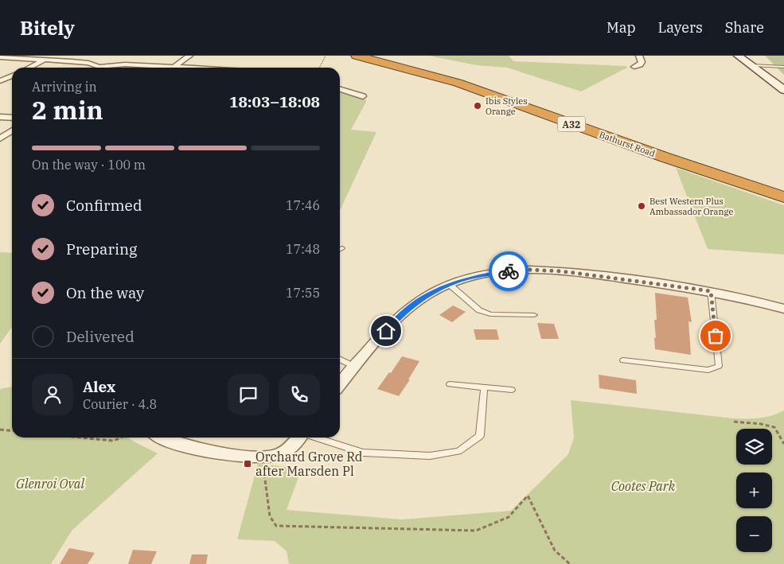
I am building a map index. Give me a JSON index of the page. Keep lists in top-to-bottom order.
{
  "streets": {
    "highway": ["A32", "Bathurst Road"]
  },
  "parks": ["Glenroi Oval", "Cootes Park"],
  "places": {
    "other": ["Ibis Styles Orange", "Best Western Plus Ambassador Orange"],
    "transit": ["Orchard Grove Rd after Marsden Pl"]
  },
  "page": {
    "header": "Bitely",
    "nav": ["Map", "Layers", "Share"],
    "heading": ["2 min", "Arriving in", "18:03–18:08"],
    "panel": ["Alex", "Courier · 4.8"],
    "bar": "On the way · 100 m",
    "list": [
      ["Confirmed", "17:46"],
      ["Preparing", "17:48"],
      ["On the way", "17:55"],
      "Delivered"
    ],
    "map_buttons": ["+", "−"]
  }
}
